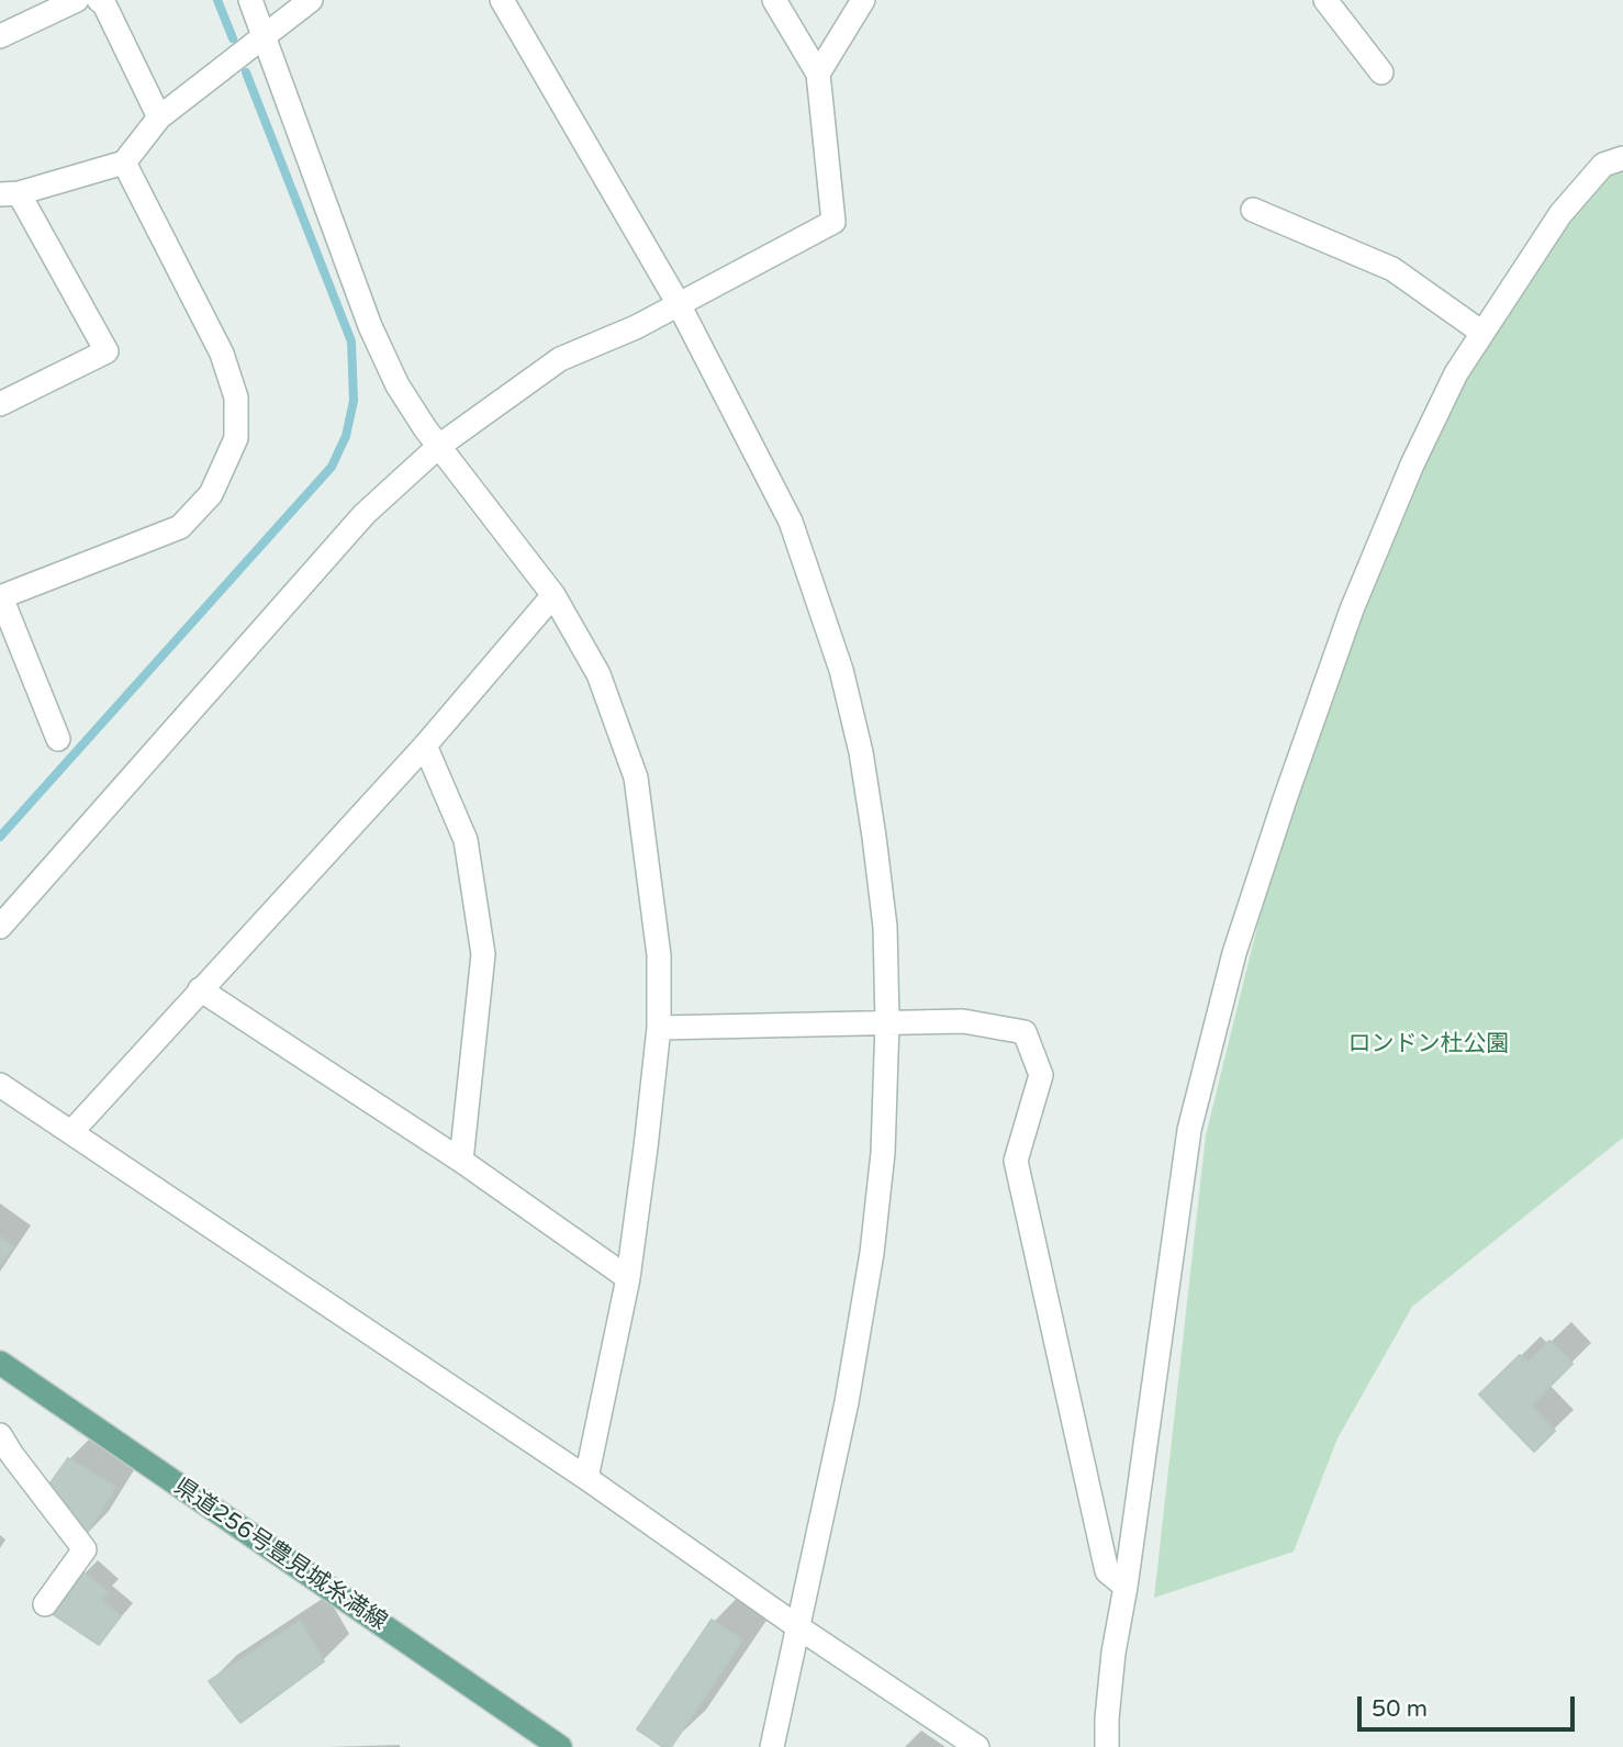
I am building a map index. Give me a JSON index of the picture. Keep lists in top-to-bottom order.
{
  "streets": {
    "main road": ["県道256号豊見城糸満線"]
  },
  "parks": ["ロンドン杜公園"],
  "scale_bar": "50 m"
}
